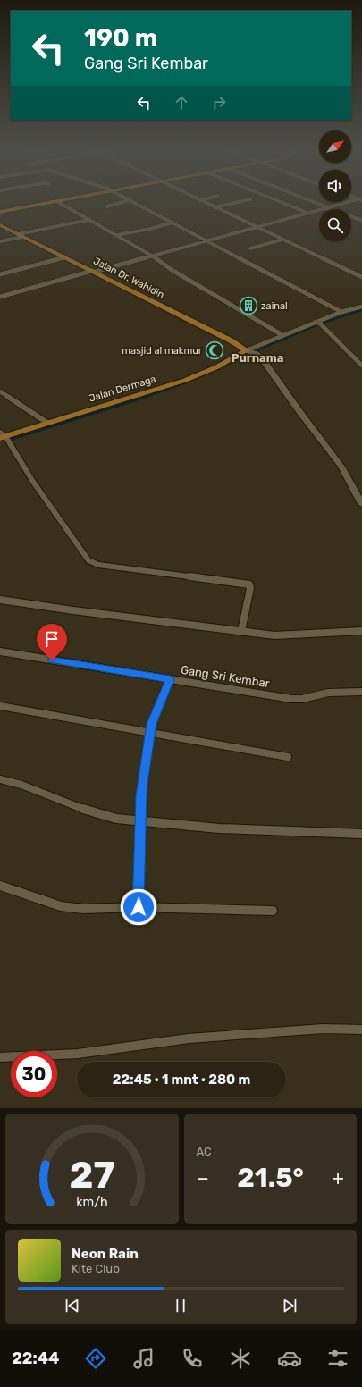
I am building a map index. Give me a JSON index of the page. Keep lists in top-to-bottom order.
{
  "streets": {
    "main road": ["Jalan Dr. Wahidin", "Jalan Dermaga"],
    "street": ["Gang Sri Kembar"]
  },
  "crossings": [
    ["Jalan Dr. Wahidin", "Jalan Dermaga"]
  ],
  "districts": ["Purnama"],
  "places": {
    "building": ["zainal"],
    "mosque": ["masjid al makmur"]
  },
  "north": "top right",
  "page": {
    "turn": ["190 m", "Gang Sri Kembar"],
    "limit": "30",
    "trip": "22:45 · 1 mnt · 280 m",
    "tile": "AC",
    "heat": ["−", "21.5°", "+"],
    "song": ["Neon Rain", "Kite Club"],
    "tabs": "22:44",
    "gauge": ["27", "km/h"]
  }
}
